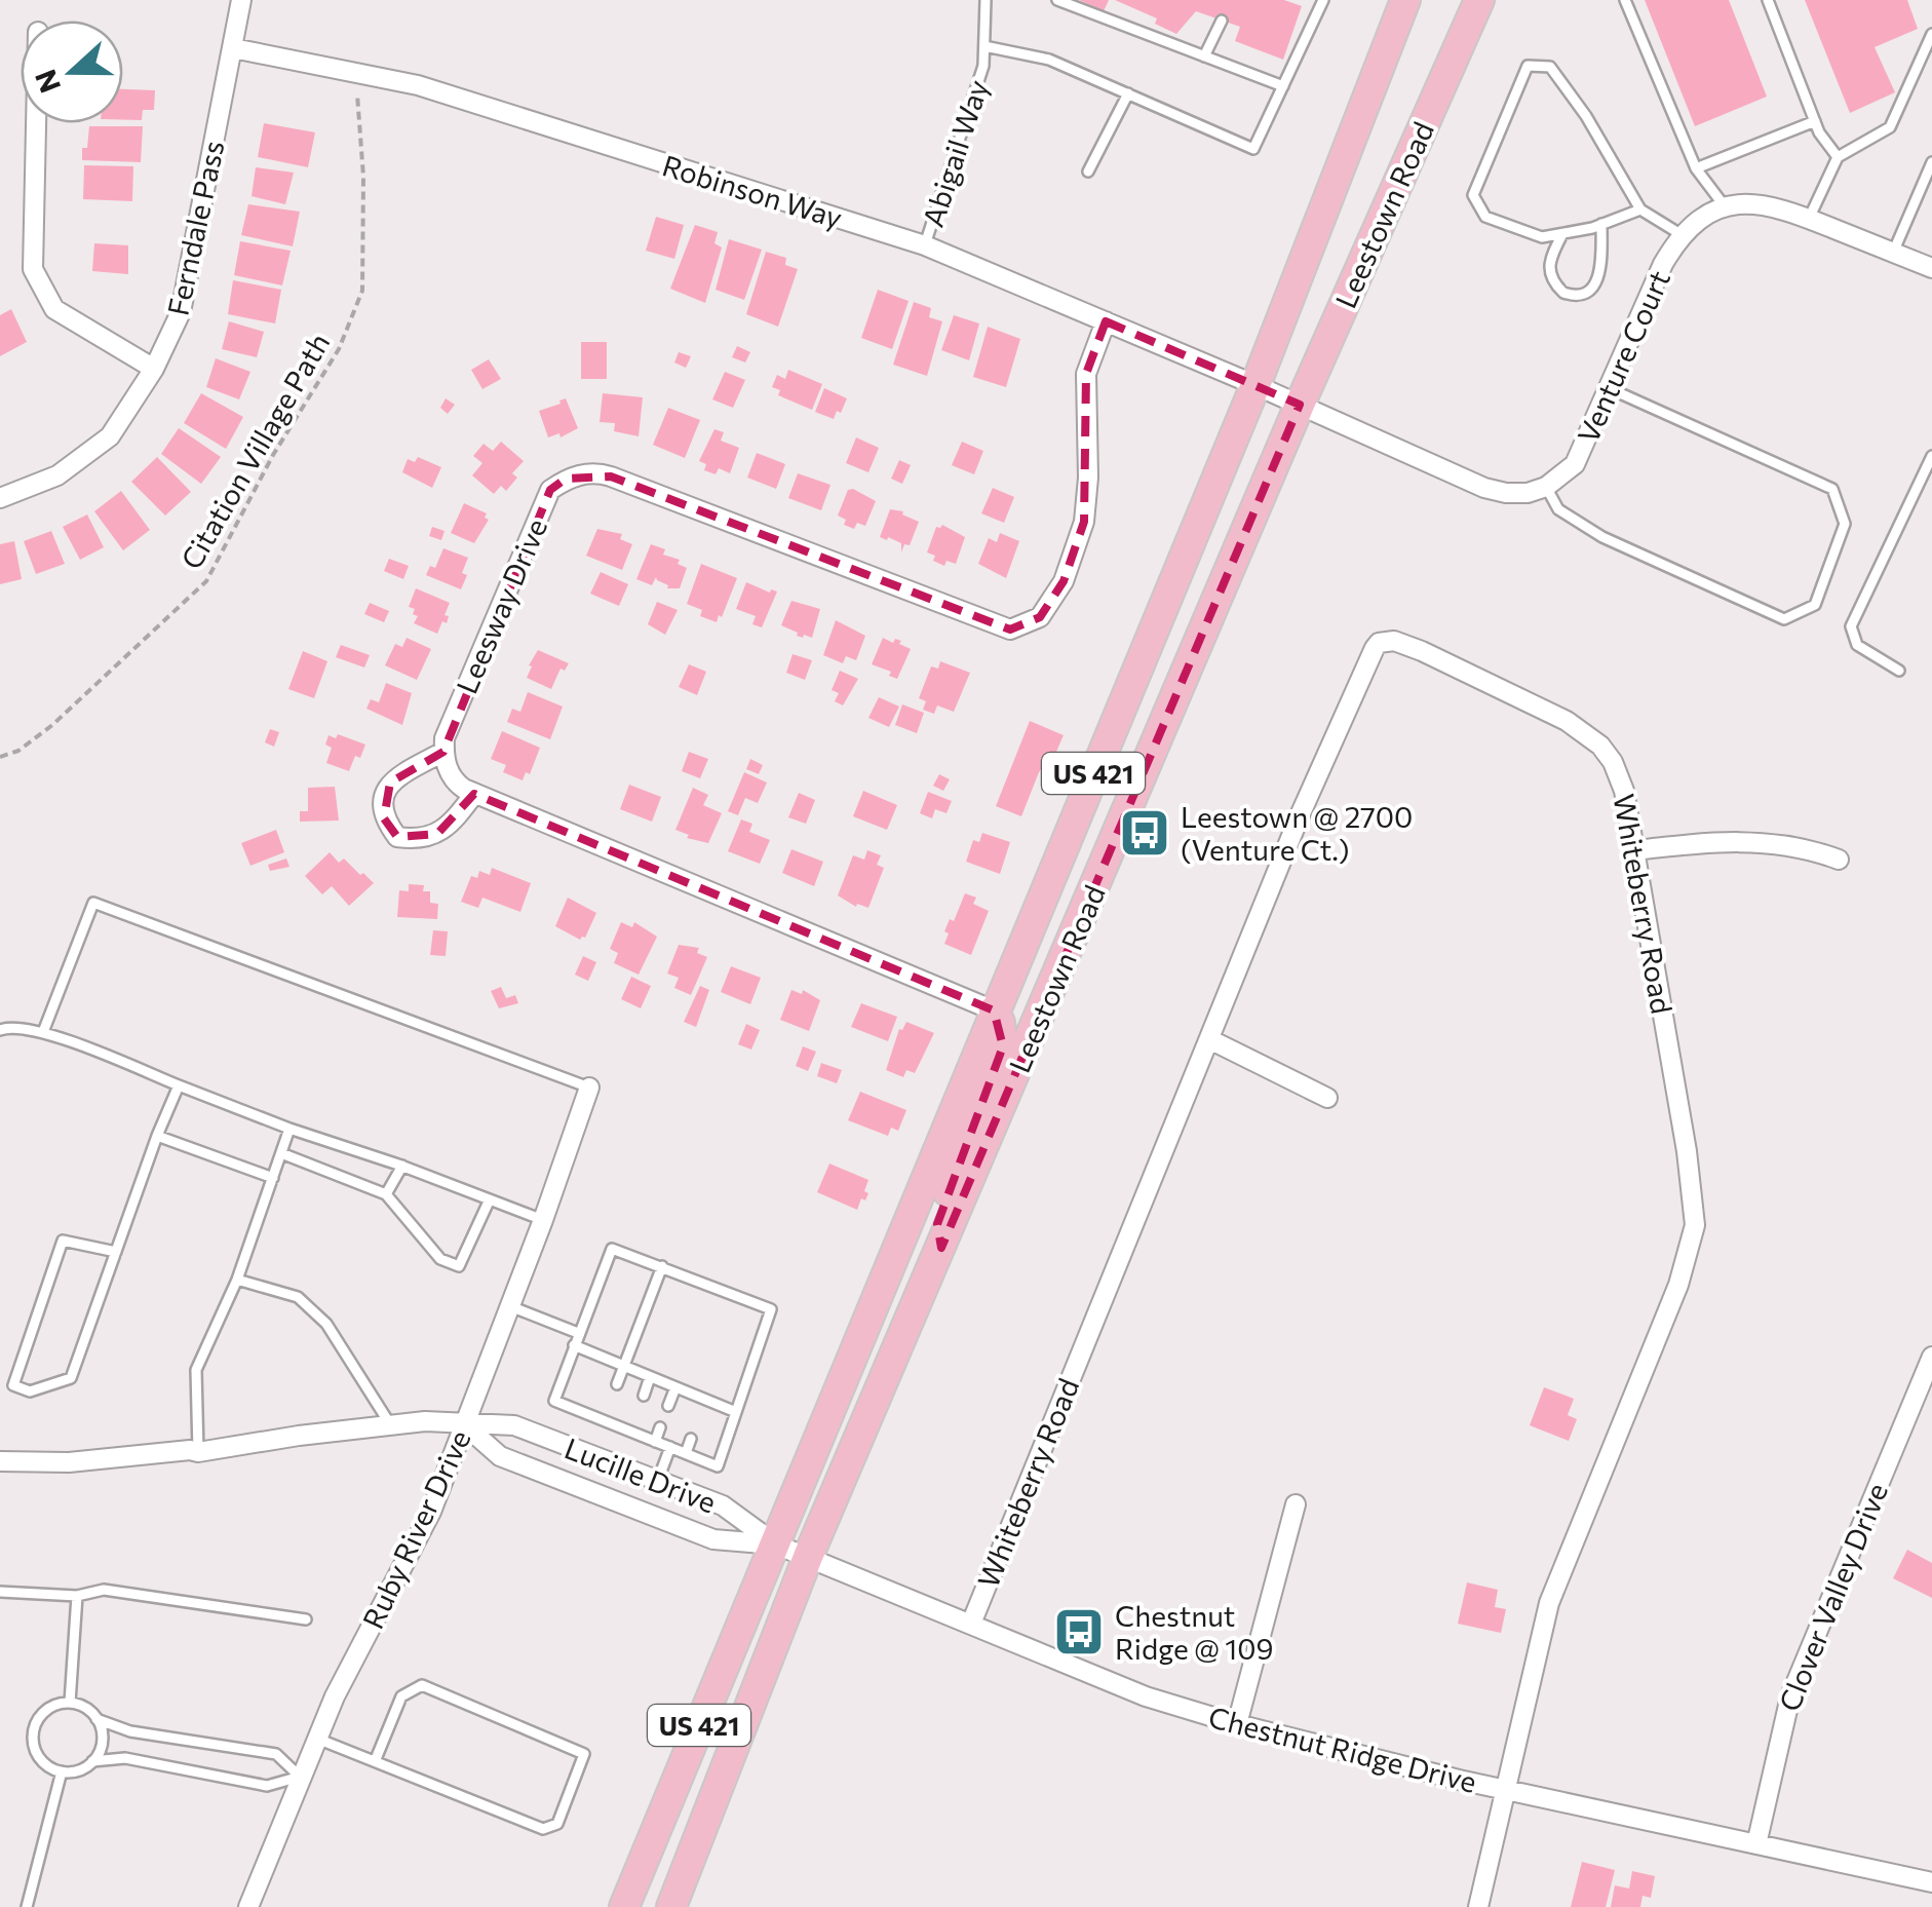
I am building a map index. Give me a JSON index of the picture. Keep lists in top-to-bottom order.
{
  "streets": {
    "main road": ["Leestown Road", "US 421"],
    "street": [
      "Robinson Way",
      "Ferndale Pass",
      "Venture Court",
      "Leesway Drive",
      "Whiteberry Road",
      "Lucille Drive",
      "Ruby River Drive",
      "Clover Valley Drive",
      "Chestnut Ridge Drive"
    ],
    "lane": ["Abigail Way"],
    "path": ["Citation Village Path"]
  },
  "crossings": [
    ["Abigail Way", "Robinson Way"],
    ["Robinson Way", "Leestown Road"],
    ["Robinson Way", "Ferndale Pass"],
    ["Robinson Way", "Citation Village Path"],
    ["Robinson Way", "Leesway Drive"],
    ["Leestown Road", "Lucille Drive"],
    ["Leestown Road", "Chestnut Ridge Drive"],
    ["Whiteberry Road", "Chestnut Ridge Drive"],
    ["Lucille Drive", "Ruby River Drive"],
    ["Lucille Drive", "Chestnut Ridge Drive"],
    ["Clover Valley Drive", "Chestnut Ridge Drive"]
  ],
  "places": {
    "bus stop": ["Leestown @ 2700 (Venture Ct.)", "Chestnut Ridge @ 109"]
  },
  "north": "left"
}
